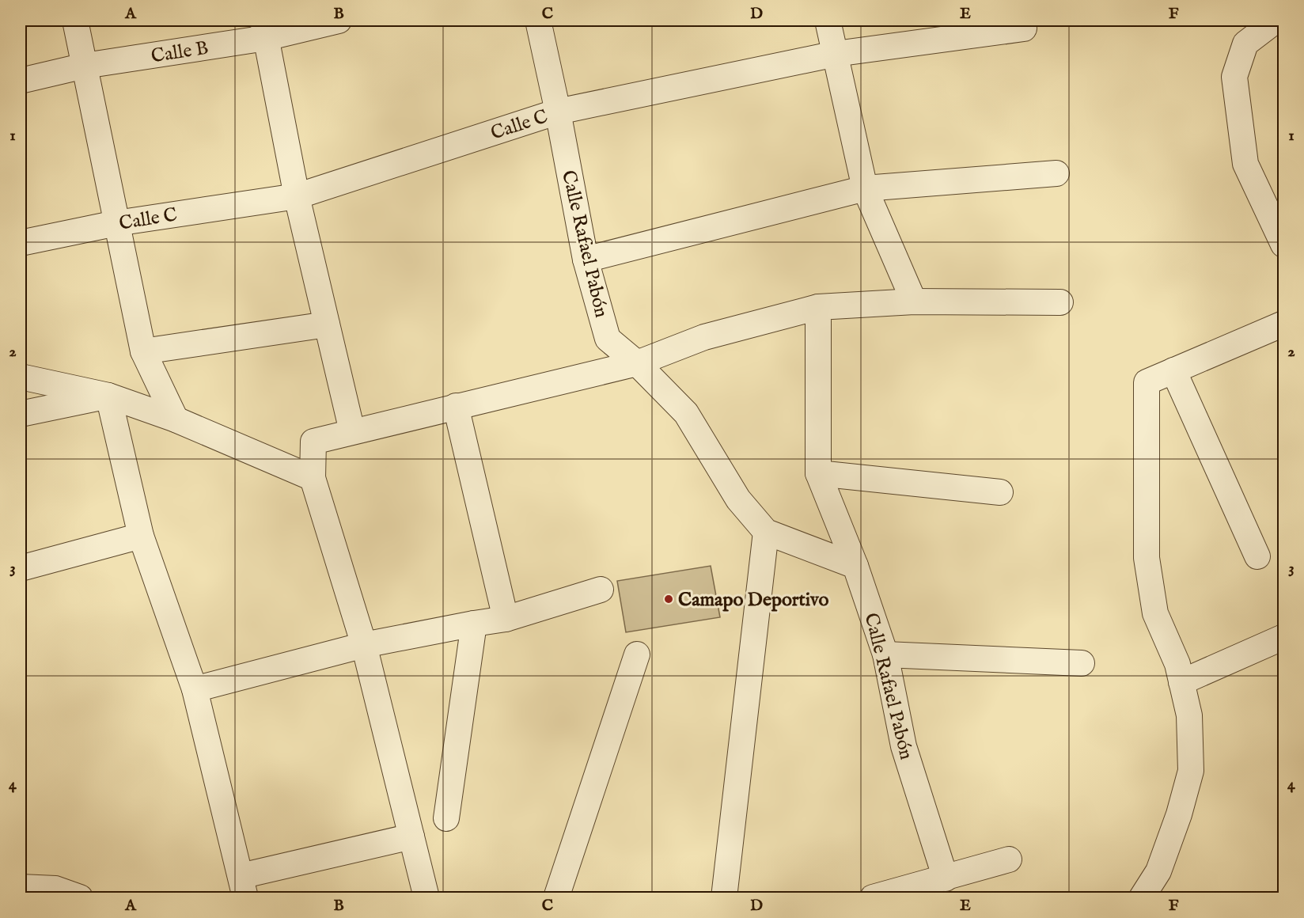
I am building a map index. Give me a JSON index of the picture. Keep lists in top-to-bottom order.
{
  "streets": {
    "street": ["Calle B", "Calle C", "Calle Rafael Pabón"]
  },
  "crossings": [
    ["Calle C", "Calle Rafael Pabón"]
  ],
  "places": ["Camapo Deportivo"],
  "grid": {
    "columns": [
      "A",
      "B",
      "C",
      "D",
      "E",
      "F"
    ],
    "rows": [
      "1",
      "2",
      "3",
      "4"
    ]
  }
}
